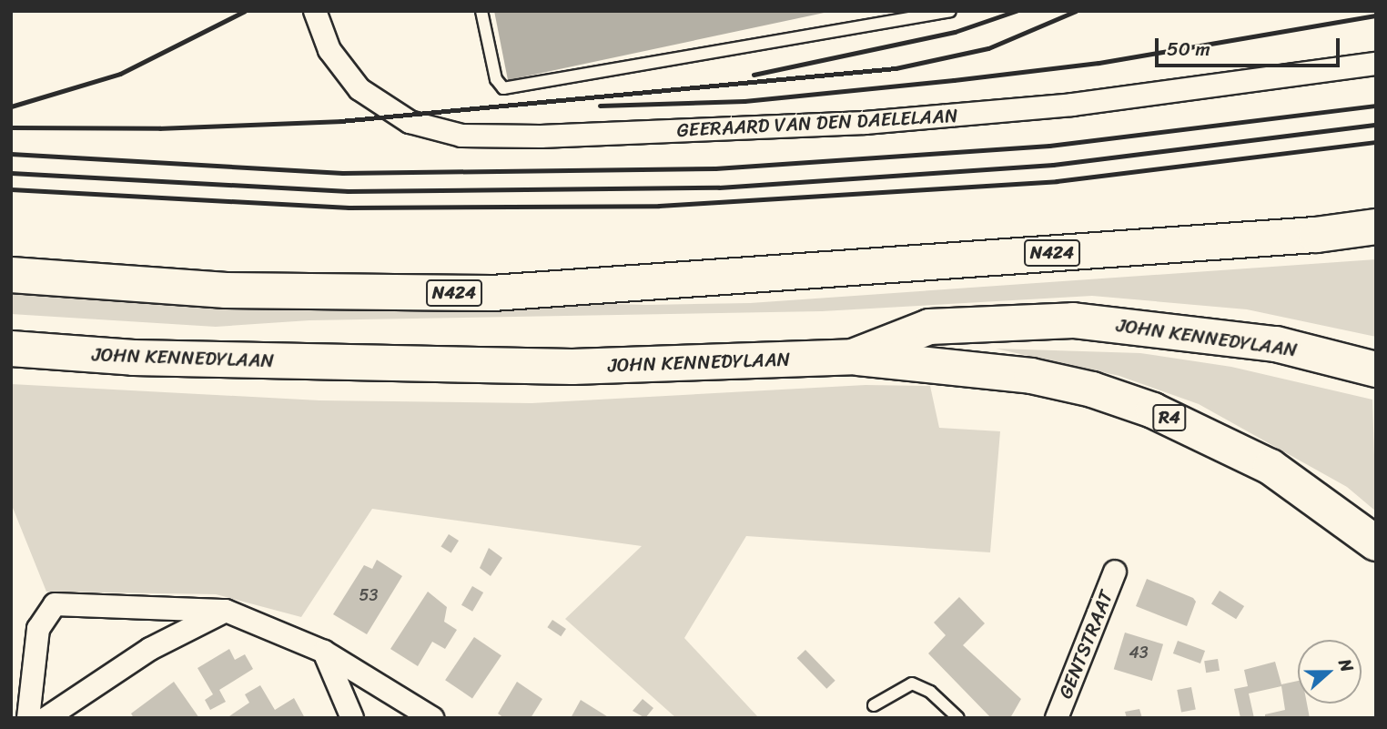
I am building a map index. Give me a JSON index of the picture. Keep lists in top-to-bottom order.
{
  "streets": {
    "highway": ["N424", "JOHN KENNEDYLAAN", "R4"],
    "street": ["GEERAARD VAN DEN DAELELAAN", "GENTSTRAAT"]
  },
  "crossings": [
    ["JOHN KENNEDYLAAN", "R4"]
  ],
  "house_numbers": ["53", "43"],
  "scale_bar": "50 m",
  "north": "right"
}
